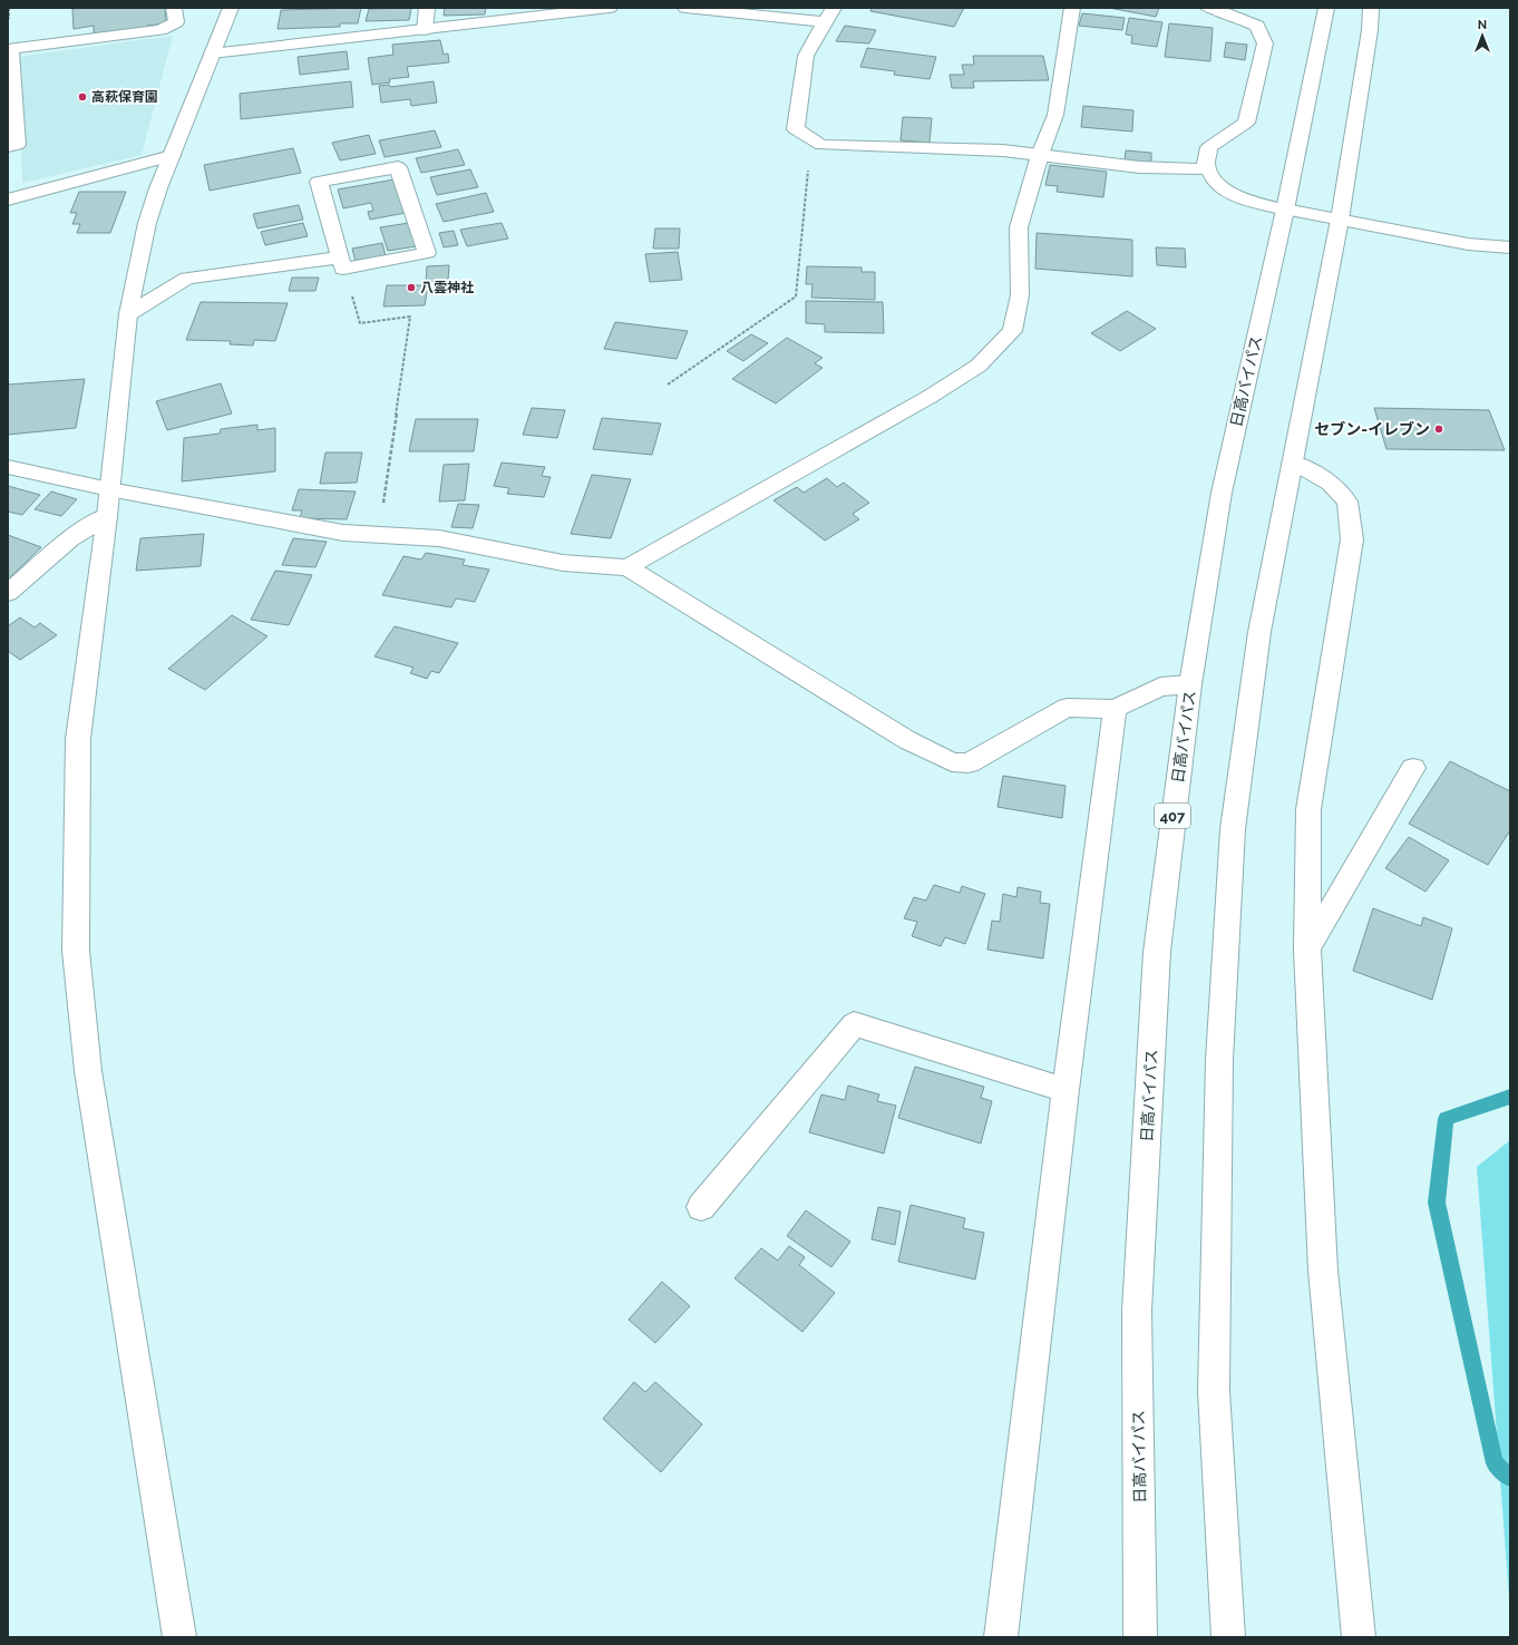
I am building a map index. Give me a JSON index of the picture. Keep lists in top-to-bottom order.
{
  "streets": {
    "main road": ["日高バイパス", "407"]
  },
  "crossings": [
    ["日高バイパス", "407"]
  ],
  "places": ["高萩保育園", "八雲神社", "セブン-イレブン"],
  "north": "top"
}
